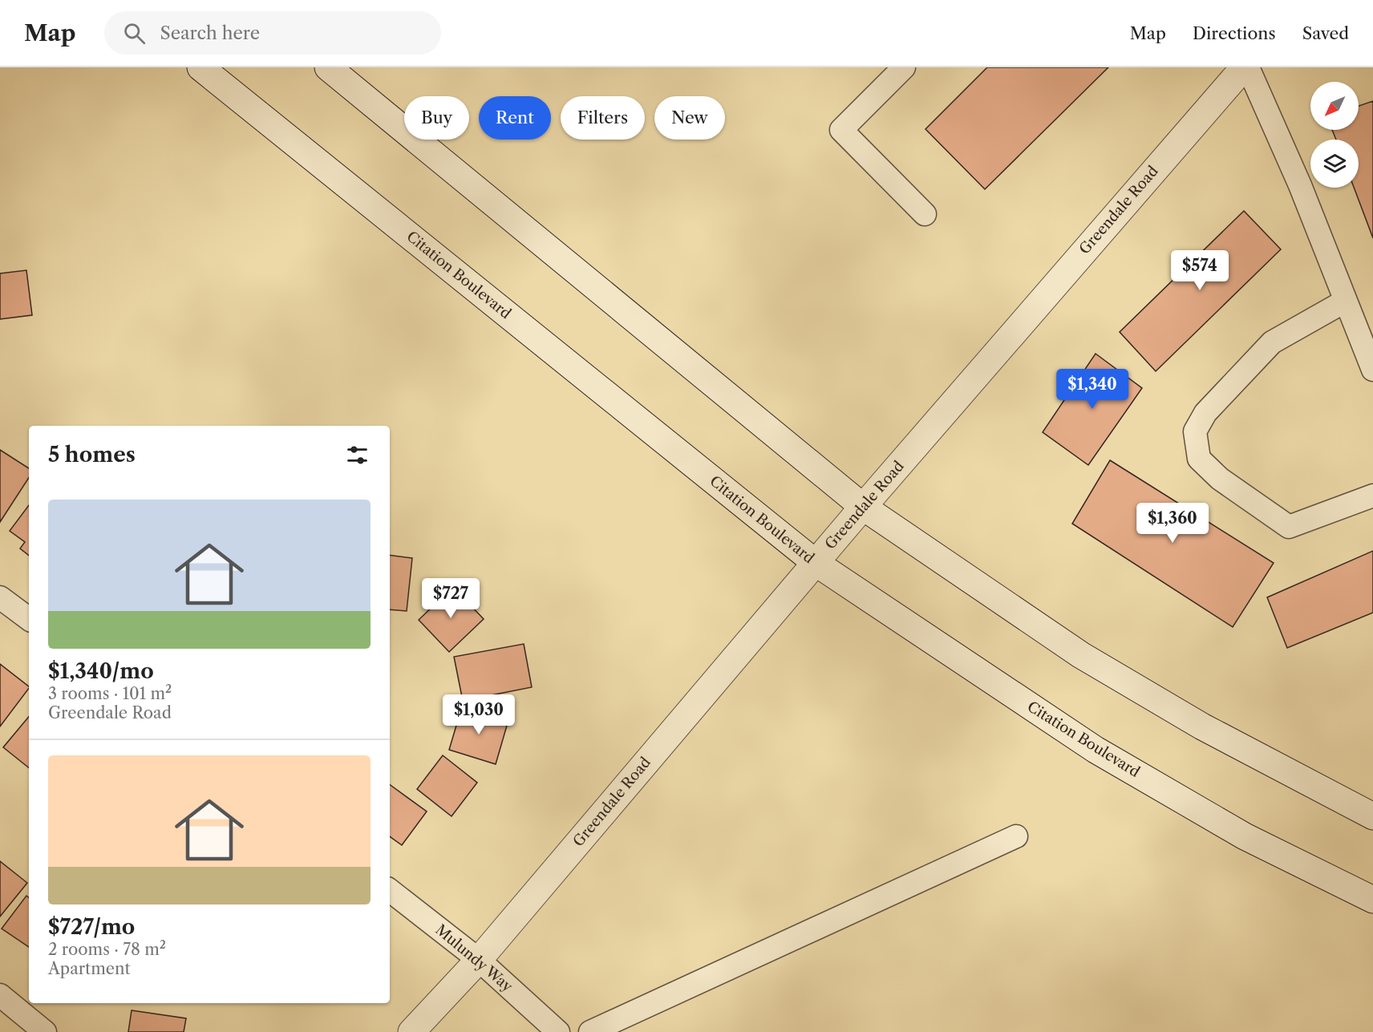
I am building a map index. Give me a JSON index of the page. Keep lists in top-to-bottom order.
{
  "streets": {
    "main road": ["Greendale Road", "Citation Boulevard"],
    "street": ["Mulundy Way"]
  },
  "crossings": [
    ["Greendale Road", "Citation Boulevard"],
    ["Greendale Road", "Mulundy Way"]
  ],
  "north": "bottom left",
  "page": {
    "header": "Map",
    "search": "Search here",
    "nav": ["Map", "Directions", "Saved"],
    "chip": [
      "Buy",
      "Rent",
      "Filters",
      "New"
    ],
    "price": [
      "$574",
      "$1,340",
      "$1,360",
      "$727",
      "$1,030"
    ],
    "heading": "5 homes",
    "list": [
      {
        "name": "$1,340/mo",
        "note": "3 rooms · 101 m² · Greendale Road"
      },
      {
        "name": "$727/mo",
        "note": "2 rooms · 78 m² · Apartment"
      }
    ]
  }
}
